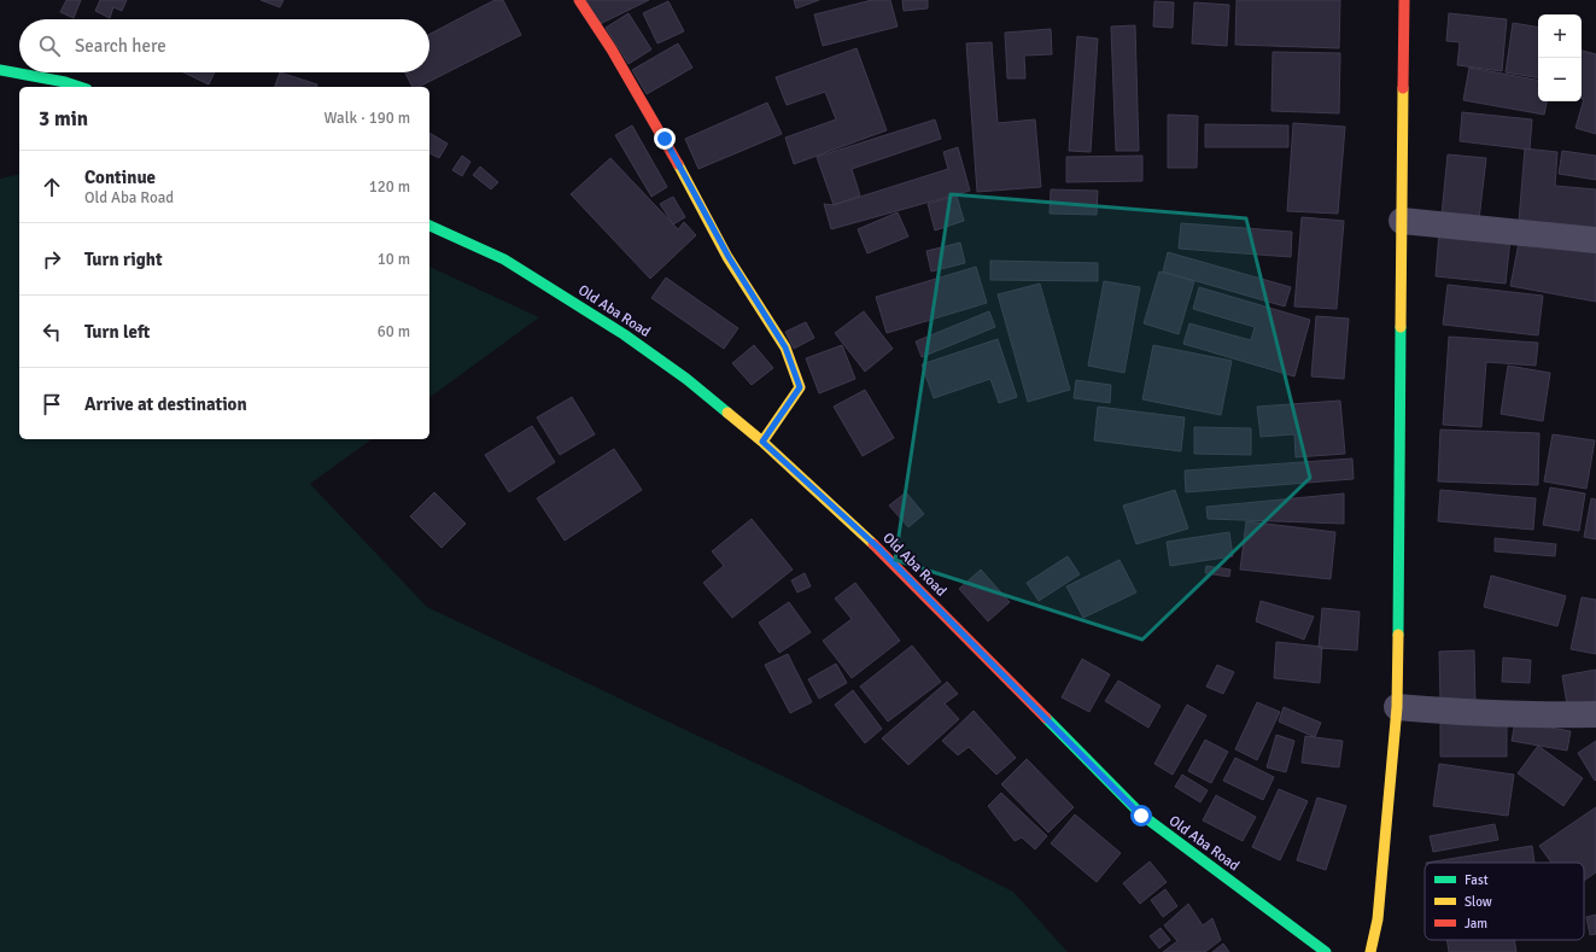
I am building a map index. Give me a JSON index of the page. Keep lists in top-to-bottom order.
{
  "streets": {
    "main road": ["Old Aba Road"]
  },
  "legend": ["Fast", "Slow", "Jam"],
  "page": {
    "map_buttons": ["+", "−"],
    "search": "Search here",
    "heading": ["3 min", "Walk · 190 m"],
    "list": [
      ["Continue", "Old Aba Road", "120 m"],
      ["Turn right", "10 m"],
      ["Turn left", "60 m"],
      "Arrive at destination"
    ]
  }
}
